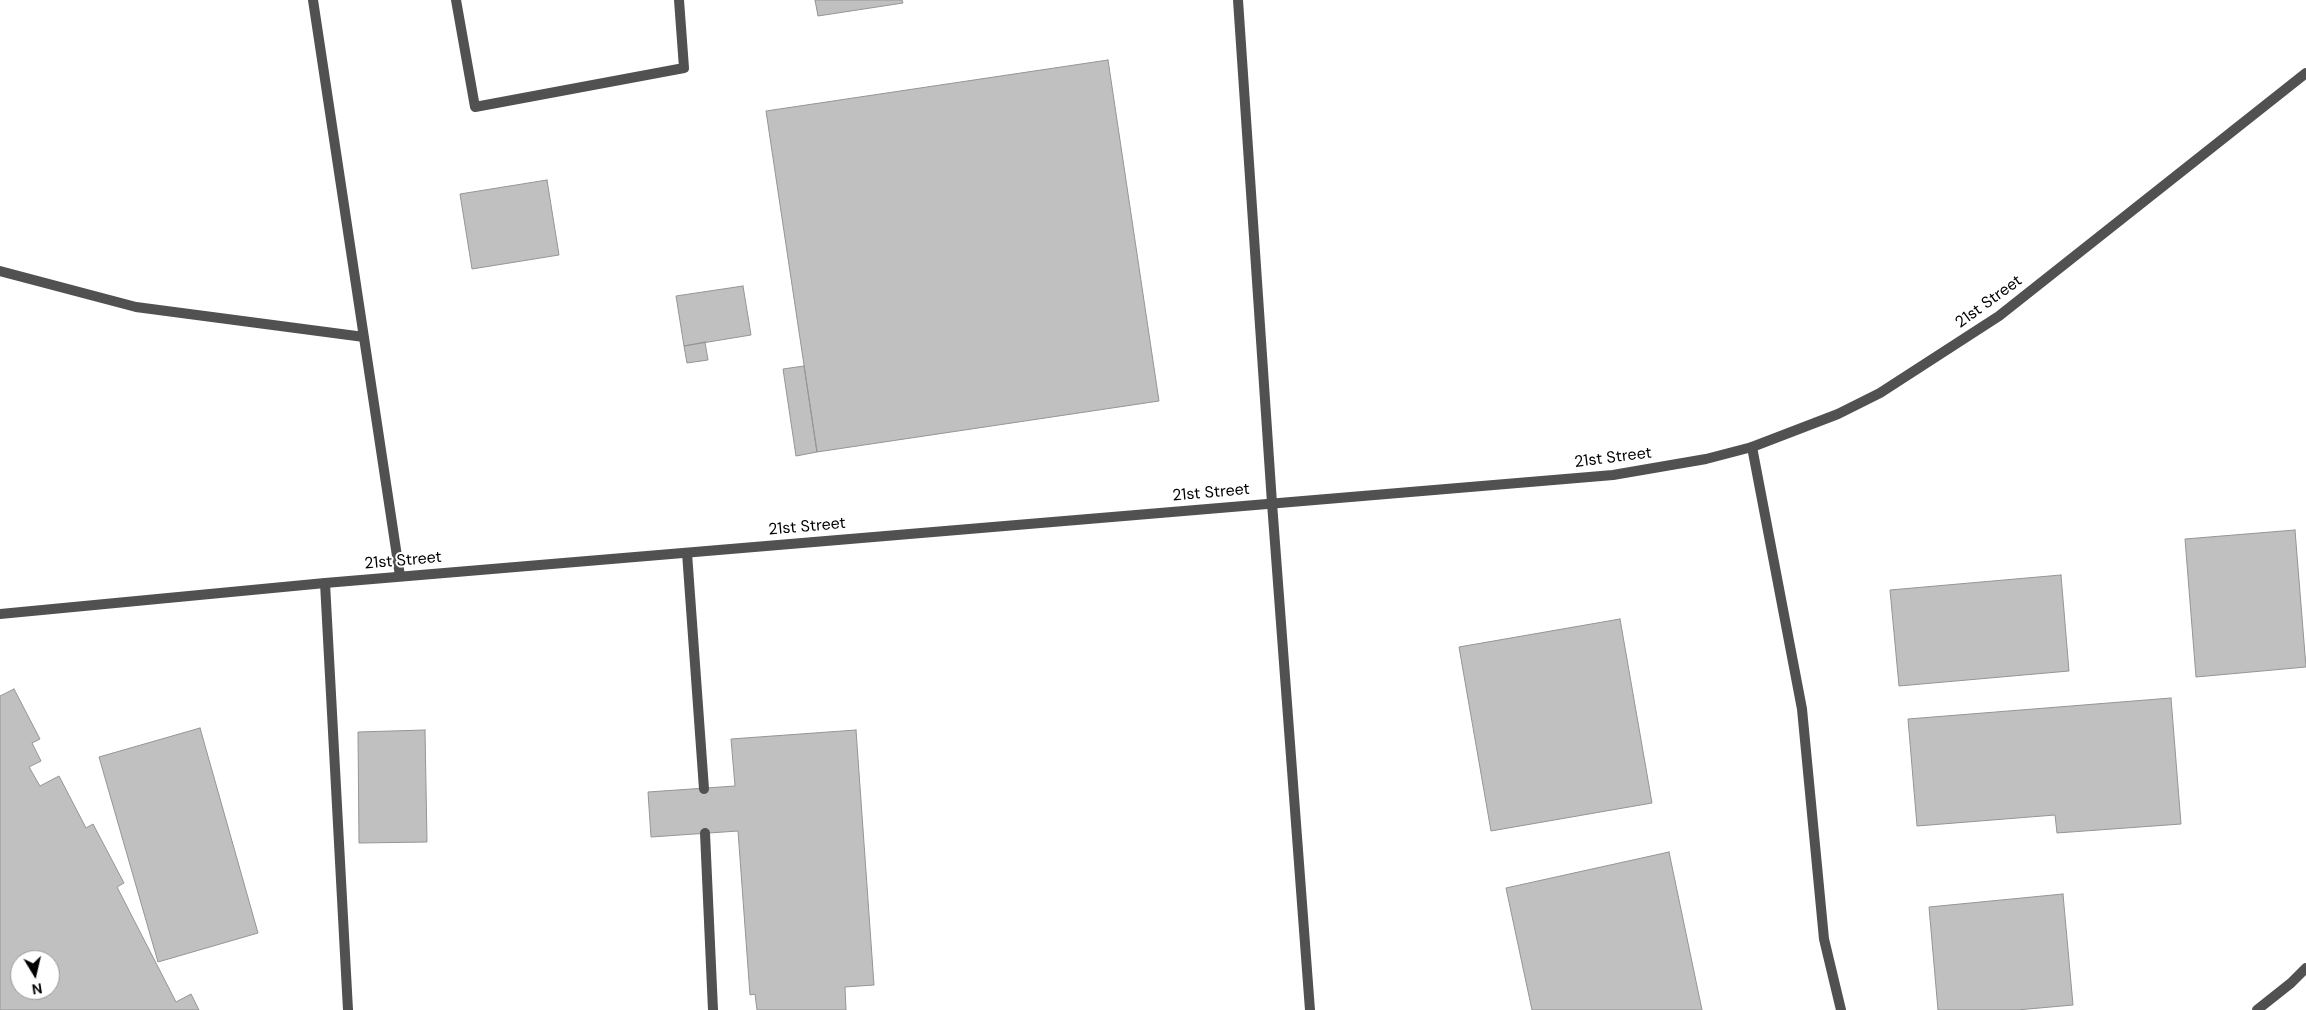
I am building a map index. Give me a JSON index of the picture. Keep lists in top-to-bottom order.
{
  "streets": {
    "street": ["21st Street"]
  },
  "north": "bottom"
}
